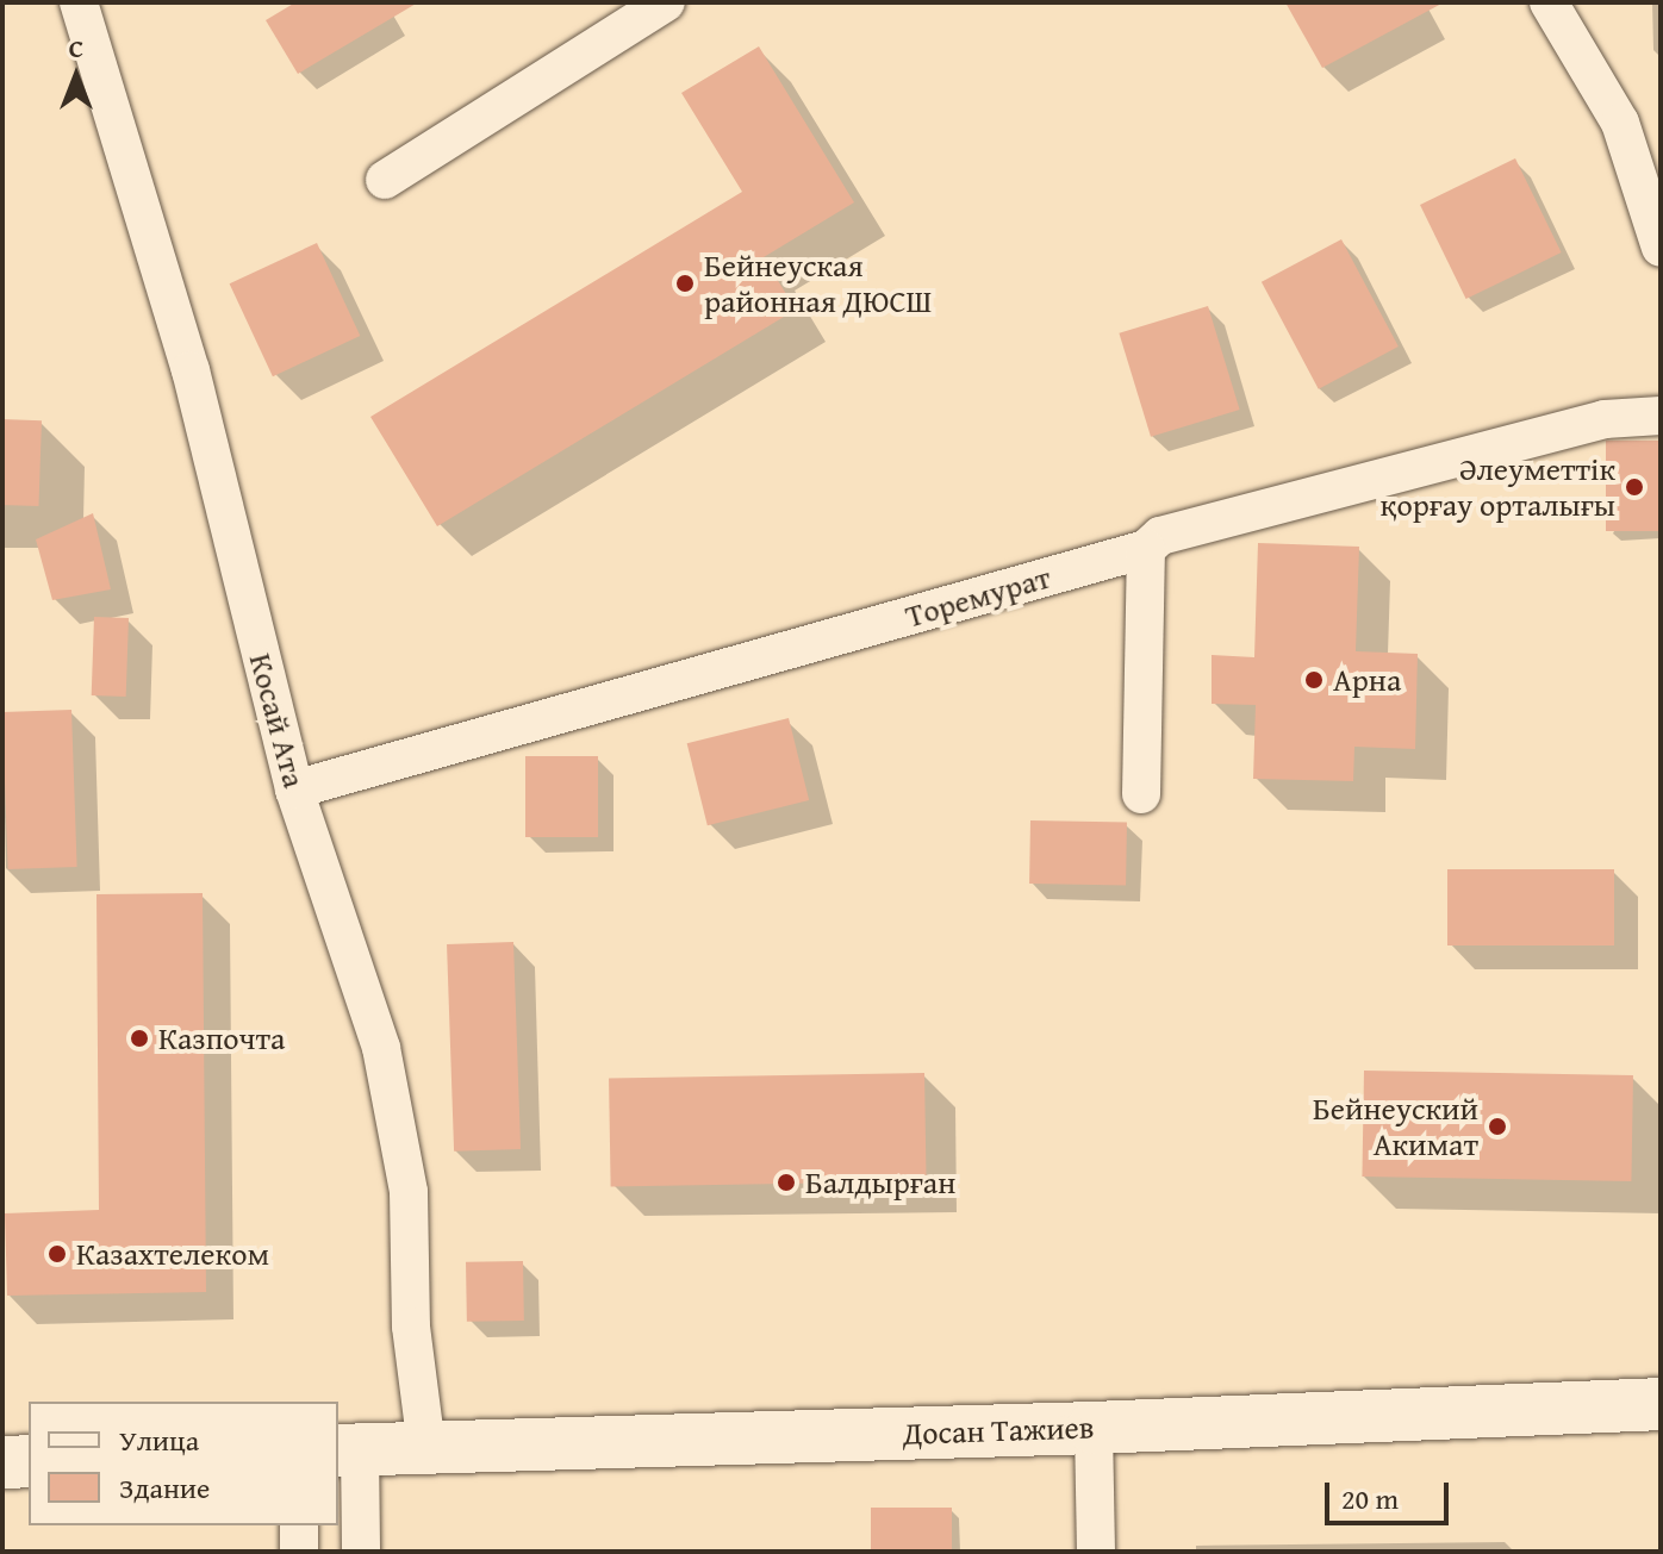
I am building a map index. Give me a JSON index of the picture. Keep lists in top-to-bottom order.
{
  "streets": {
    "street": ["Торемурат", "Косай Ата", "Досан Тажиев"]
  },
  "crossings": [
    ["Торемурат", "Косай Ата"],
    ["Косай Ата", "Досан Тажиев"]
  ],
  "places": [
    "Бейнеуская районная ДЮСШ",
    "Әлеуметтік қорғау орталығы",
    "Арна",
    "Казпочта",
    "Бейнеуский Акимат",
    "Балдырған",
    "Казахтелеком"
  ],
  "legend": ["Улица", "Здание"],
  "scale_bar": "20 m",
  "north": "top"
}
